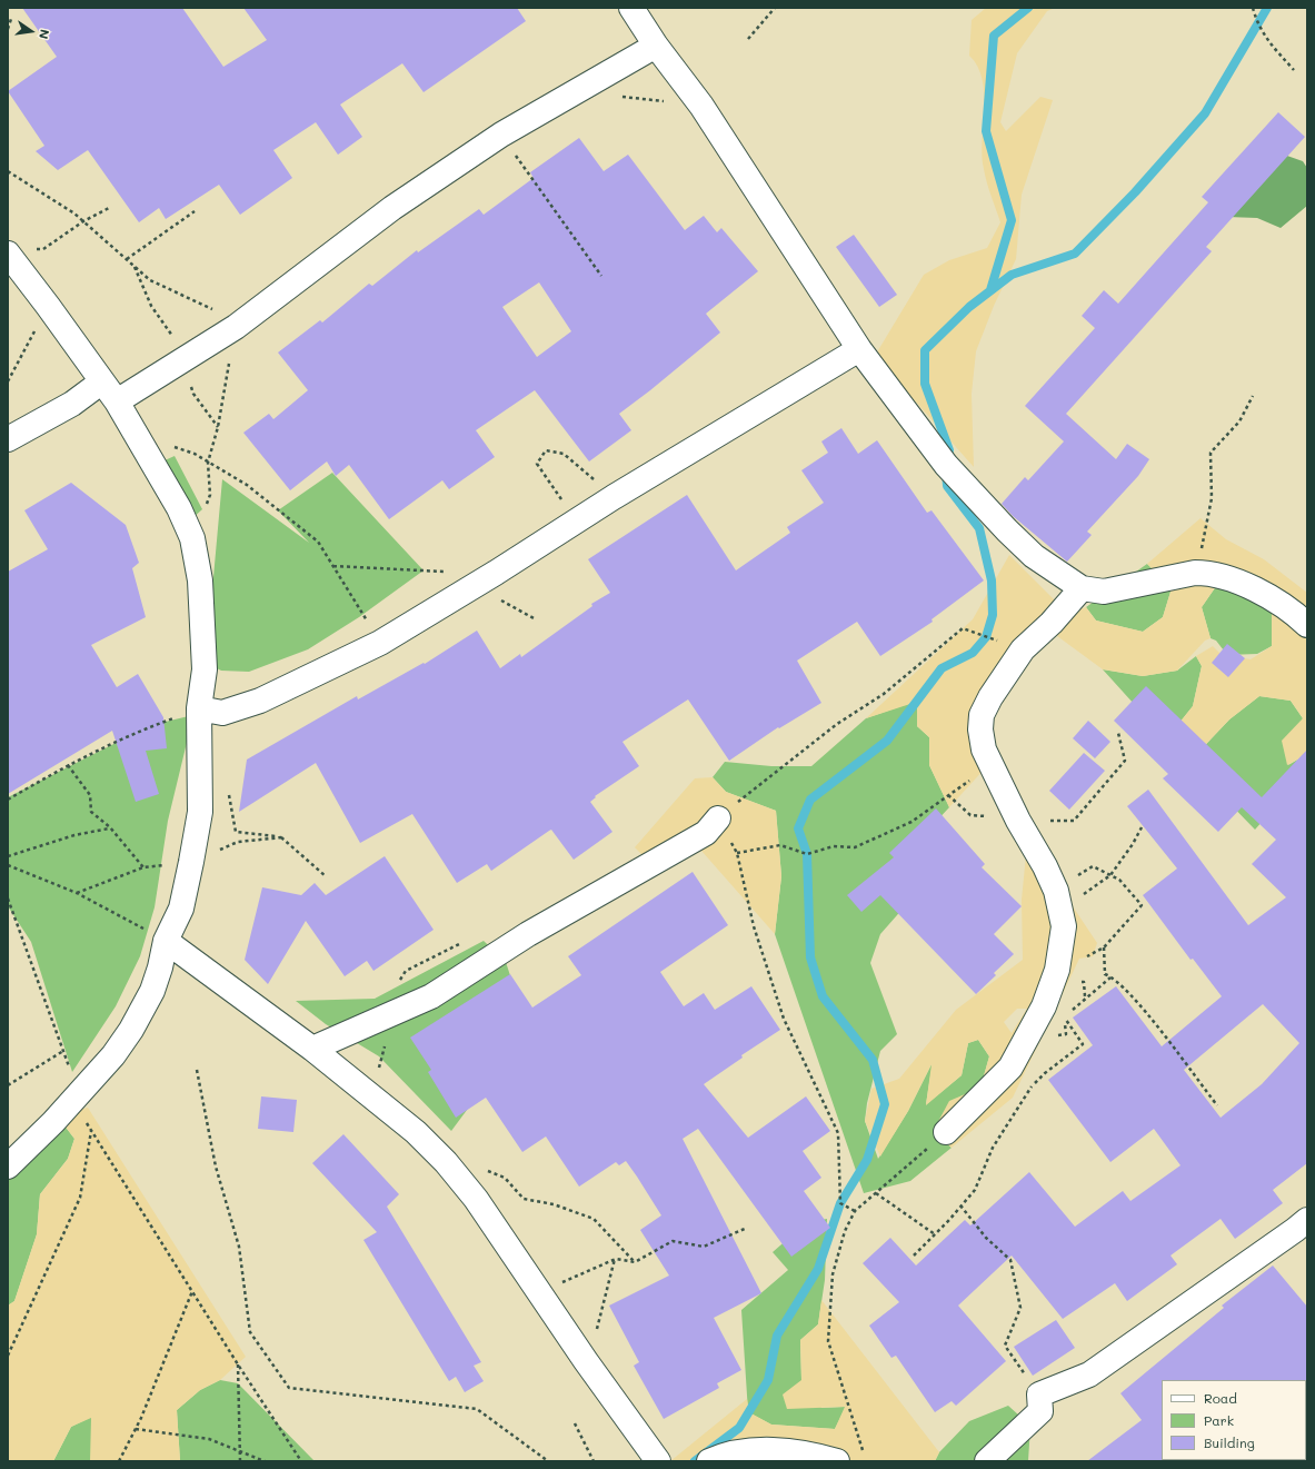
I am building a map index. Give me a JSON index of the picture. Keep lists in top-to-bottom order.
{
  "legend": ["Road", "Park", "Building"],
  "north": "right"
}
